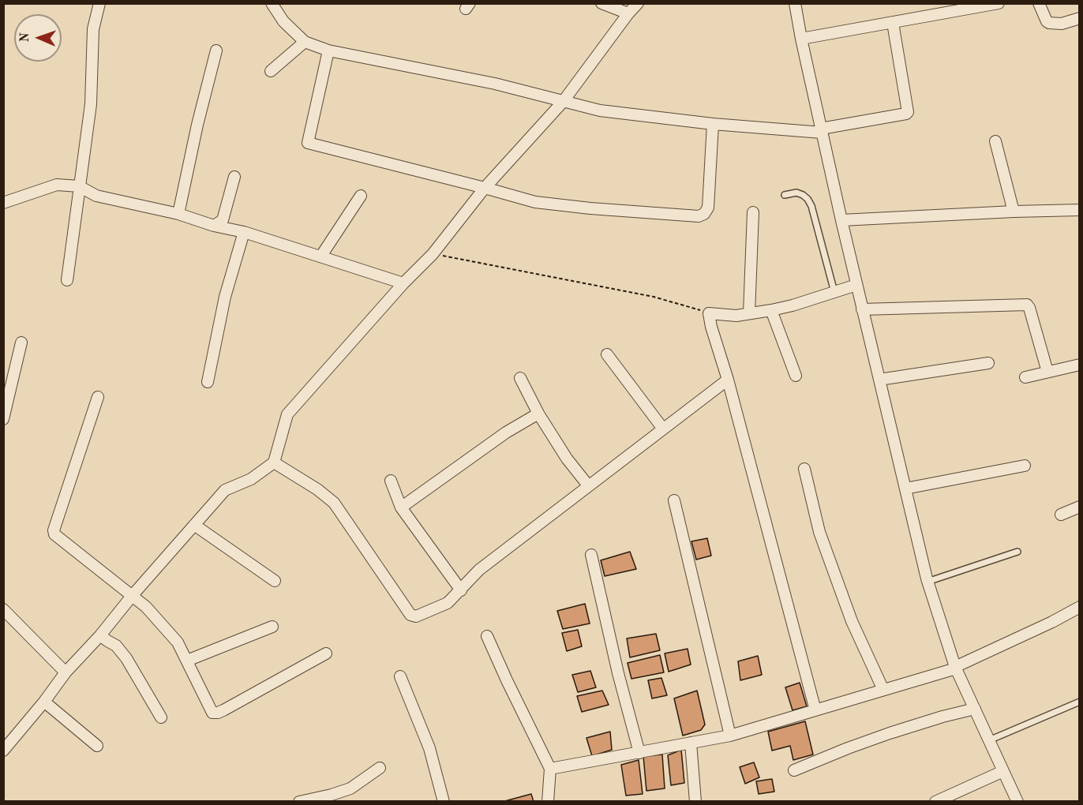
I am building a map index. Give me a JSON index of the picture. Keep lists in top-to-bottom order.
{
  "north": "left"
}
